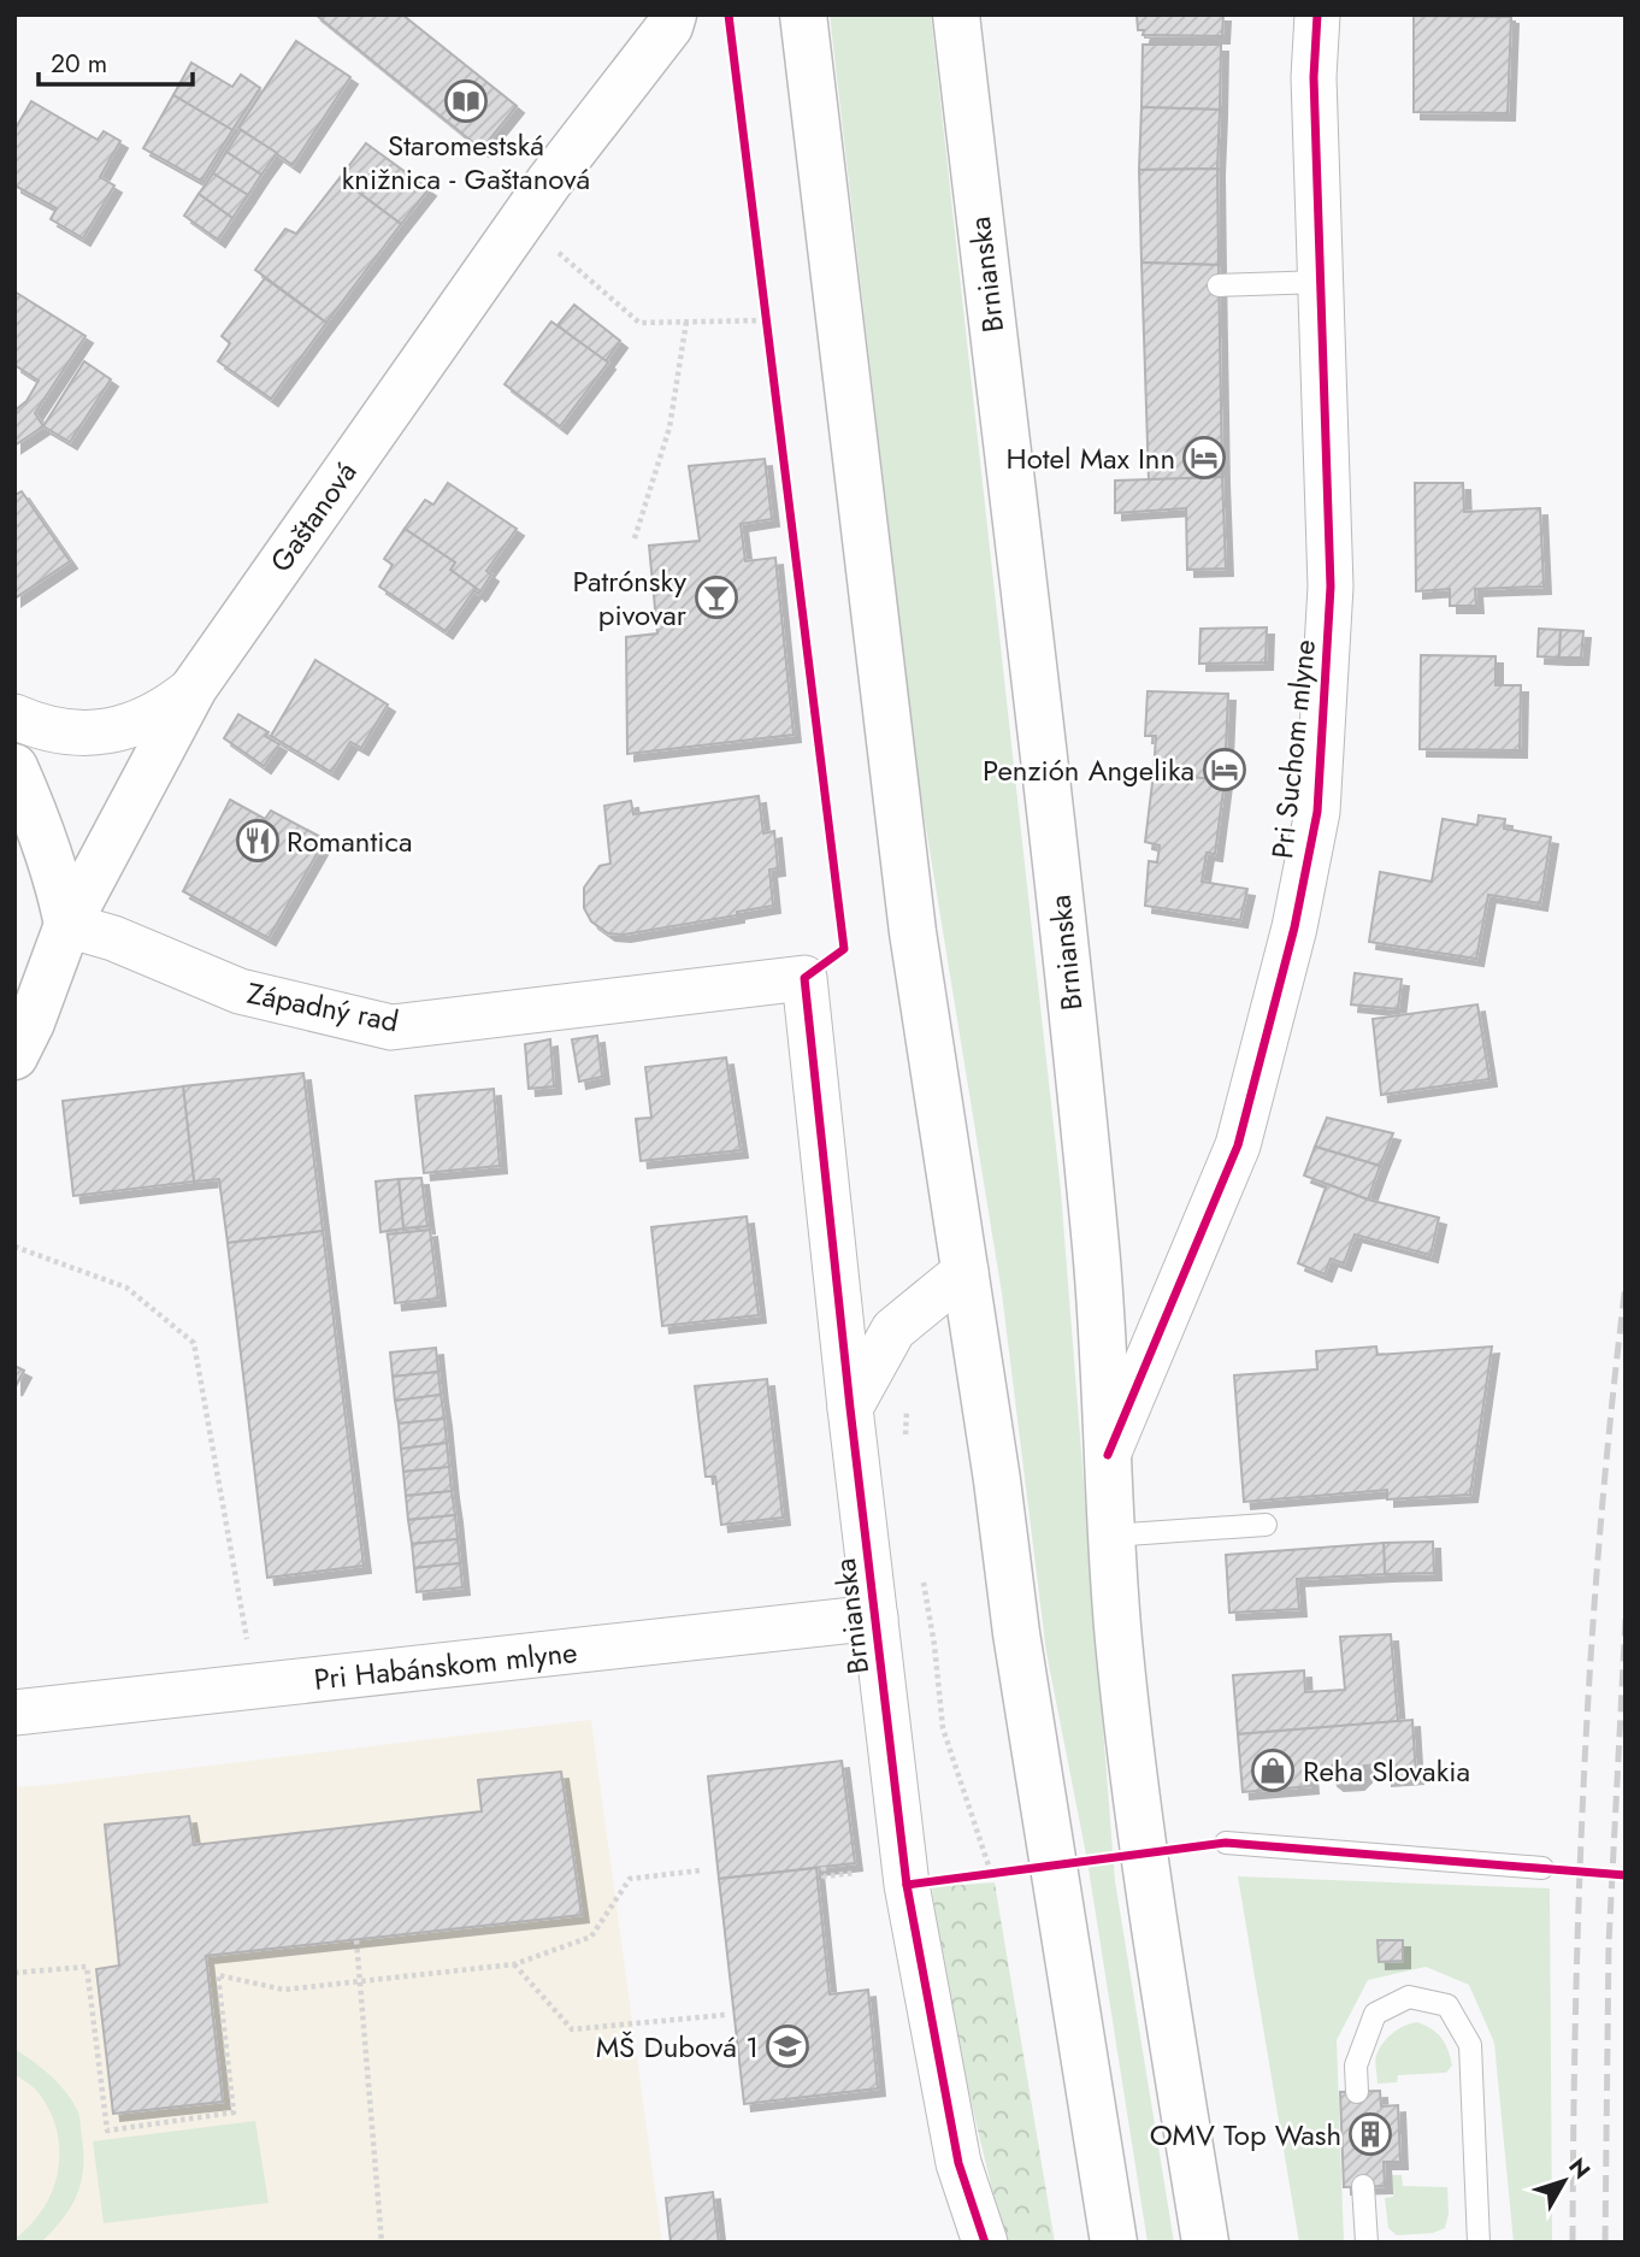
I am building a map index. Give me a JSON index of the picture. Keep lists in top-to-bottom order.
{
  "streets": {
    "main road": ["Brnianska", "Gaštanová"],
    "street": ["Pri Suchom mlyne", "Západný rad", "Pri Habánskom mlyne"]
  },
  "crossings": [
    ["Brnianska", "Pri Suchom mlyne"],
    ["Brnianska", "Západný rad"],
    ["Brnianska", "Pri Habánskom mlyne"],
    ["Gaštanová", "Západný rad"]
  ],
  "places": {
    "library": ["Staromestská knižnica - Gaštanová"],
    "hotel": ["Hotel Max Inn", "Penzión Angelika"],
    "bar": ["Patrónsky pivovar"],
    "restaurant": ["Romantica"],
    "shop": ["Reha Slovakia"],
    "school or university": ["MŠ Dubová 1"],
    "building": ["OMV Top Wash"]
  },
  "scale_bar": "20 m",
  "north": "top right"
}
